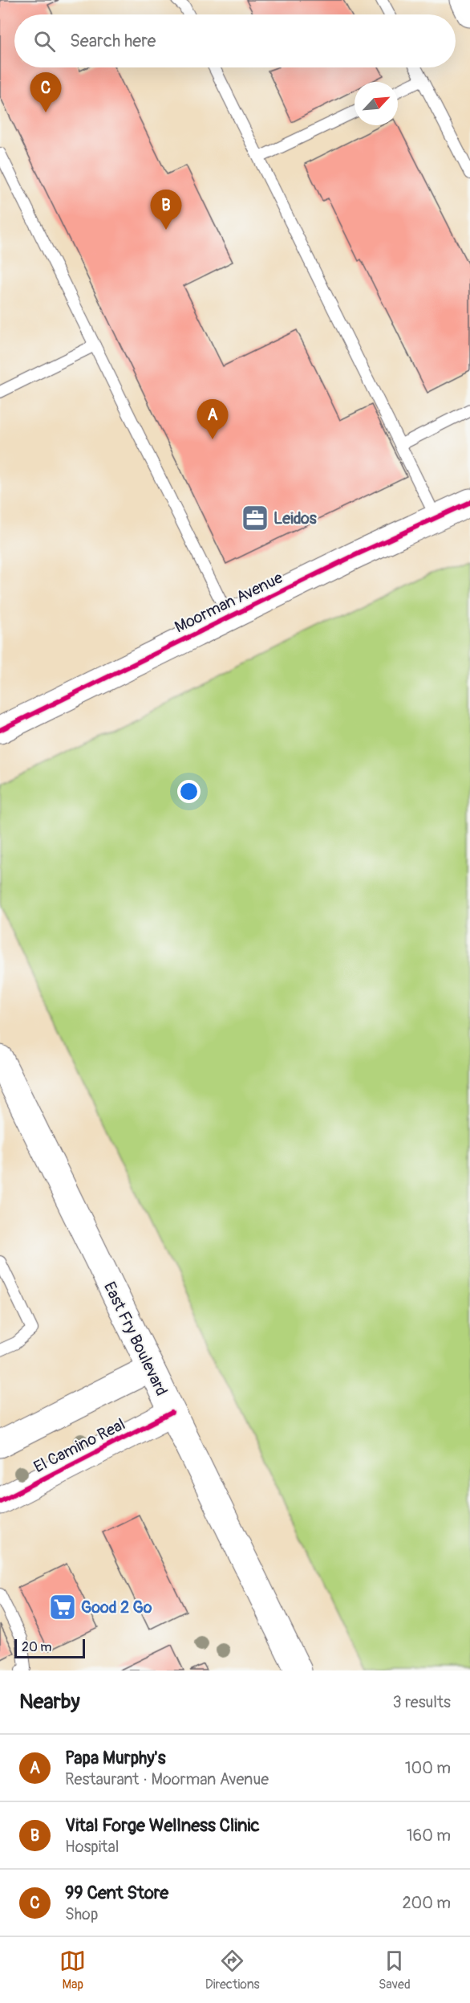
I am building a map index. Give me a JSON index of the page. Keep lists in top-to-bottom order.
{
  "streets": {
    "street": ["Moorman Avenue", "East Fry Boulevard", "El Camino Real"]
  },
  "crossings": [
    ["East Fry Boulevard", "El Camino Real"]
  ],
  "places": {
    "office": ["Leidos"],
    "supermarket": ["Good 2 Go"]
  },
  "scale_bar": "20 m",
  "north": "top right",
  "page": {
    "search": "Search here",
    "pins": ["C", "B", "A"],
    "scale": "20 m",
    "heading": ["Nearby", "3 results"],
    "list": [
      {
        "mark": "A",
        "name": "Papa Murphy's",
        "note": "Restaurant · Moorman Avenue",
        "value": "100 m"
      },
      {
        "mark": "B",
        "name": "Vital Forge Wellness Clinic",
        "note": "Hospital",
        "value": "160 m"
      },
      {
        "mark": "C",
        "name": "99 Cent Store",
        "note": "Shop",
        "value": "200 m"
      }
    ],
    "nav": ["Map", "Directions", "Saved"]
  }
}
